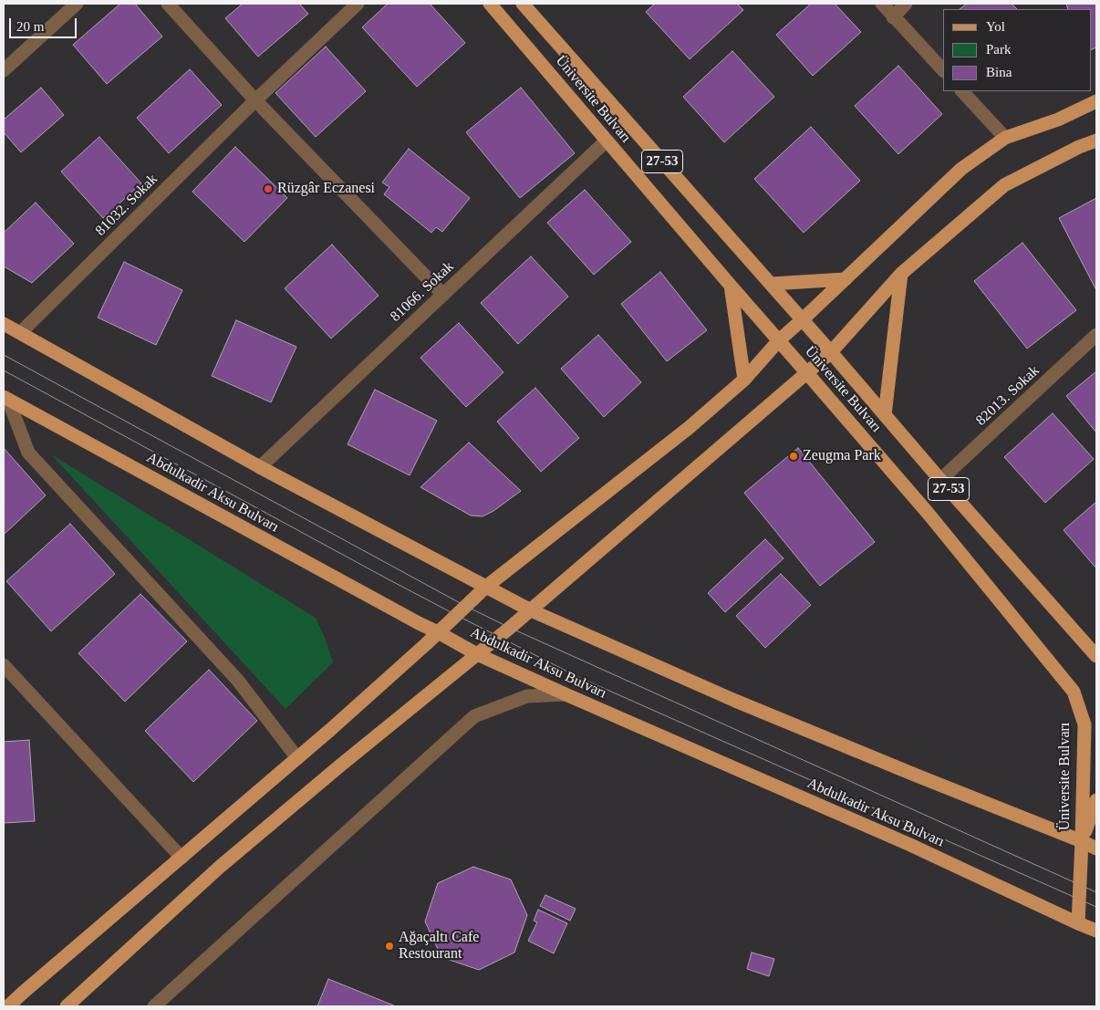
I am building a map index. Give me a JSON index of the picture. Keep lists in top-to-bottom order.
{
  "streets": {
    "main road": ["Üniversite Bulvarı", "27-53", "Abdulkadir Aksu Bulvarı"],
    "street": ["81032. Sokak", "81066. Sokak", "82013. Sokak"]
  },
  "crossings": [
    ["Üniversite Bulvarı", "81066. Sokak"],
    ["Üniversite Bulvarı", "82013. Sokak"],
    ["Üniversite Bulvarı", "Abdulkadir Aksu Bulvarı"]
  ],
  "places": ["Rüzgâr Eczanesi", "Zeugma Park", "Ağaçaltı Cafe Restourant"],
  "legend": ["Yol", "Park", "Bina"],
  "scale_bar": "20 m"
}
